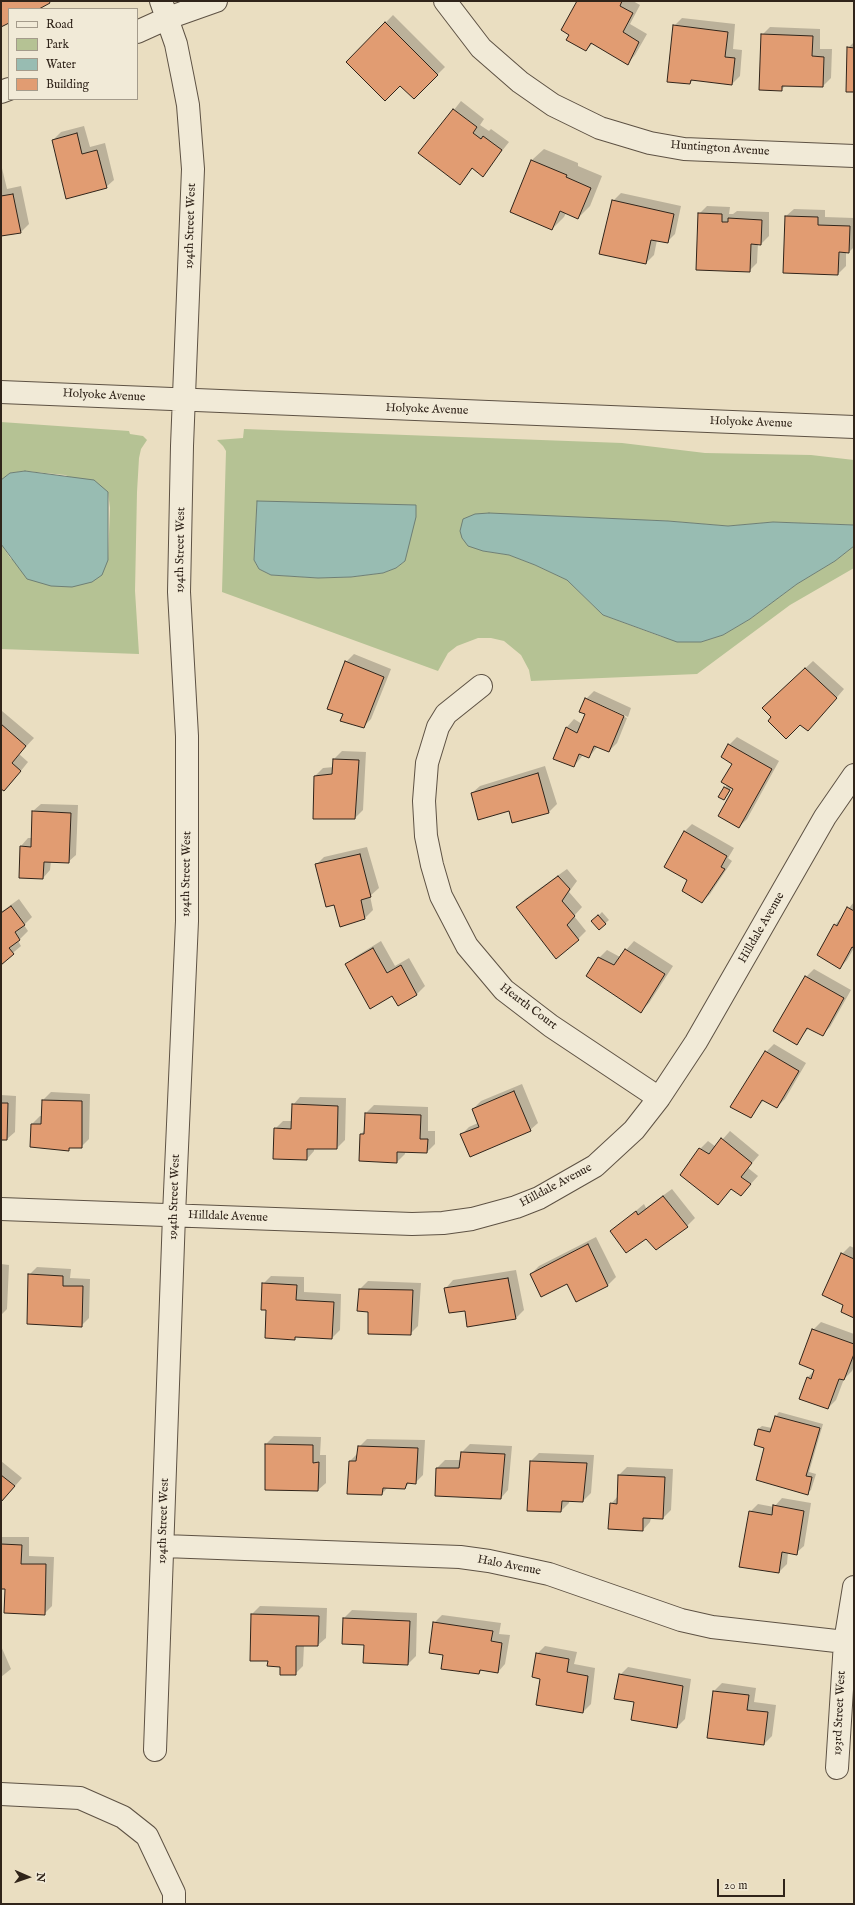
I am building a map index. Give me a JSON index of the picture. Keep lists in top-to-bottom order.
{
  "streets": {
    "street": [
      "Huntington Avenue",
      "194th Street West",
      "Holyoke Avenue",
      "Hilldale Avenue",
      "Hearth Court",
      "Halo Avenue",
      "193rd Street West"
    ]
  },
  "crossings": [
    ["194th Street West", "Holyoke Avenue"],
    ["194th Street West", "Hilldale Avenue"],
    ["194th Street West", "Halo Avenue"],
    ["Hilldale Avenue", "Hearth Court"],
    ["Halo Avenue", "193rd Street West"]
  ],
  "legend": [
    "Road",
    "Park",
    "Water",
    "Building"
  ],
  "scale_bar": "20 m",
  "north": "right"
}
